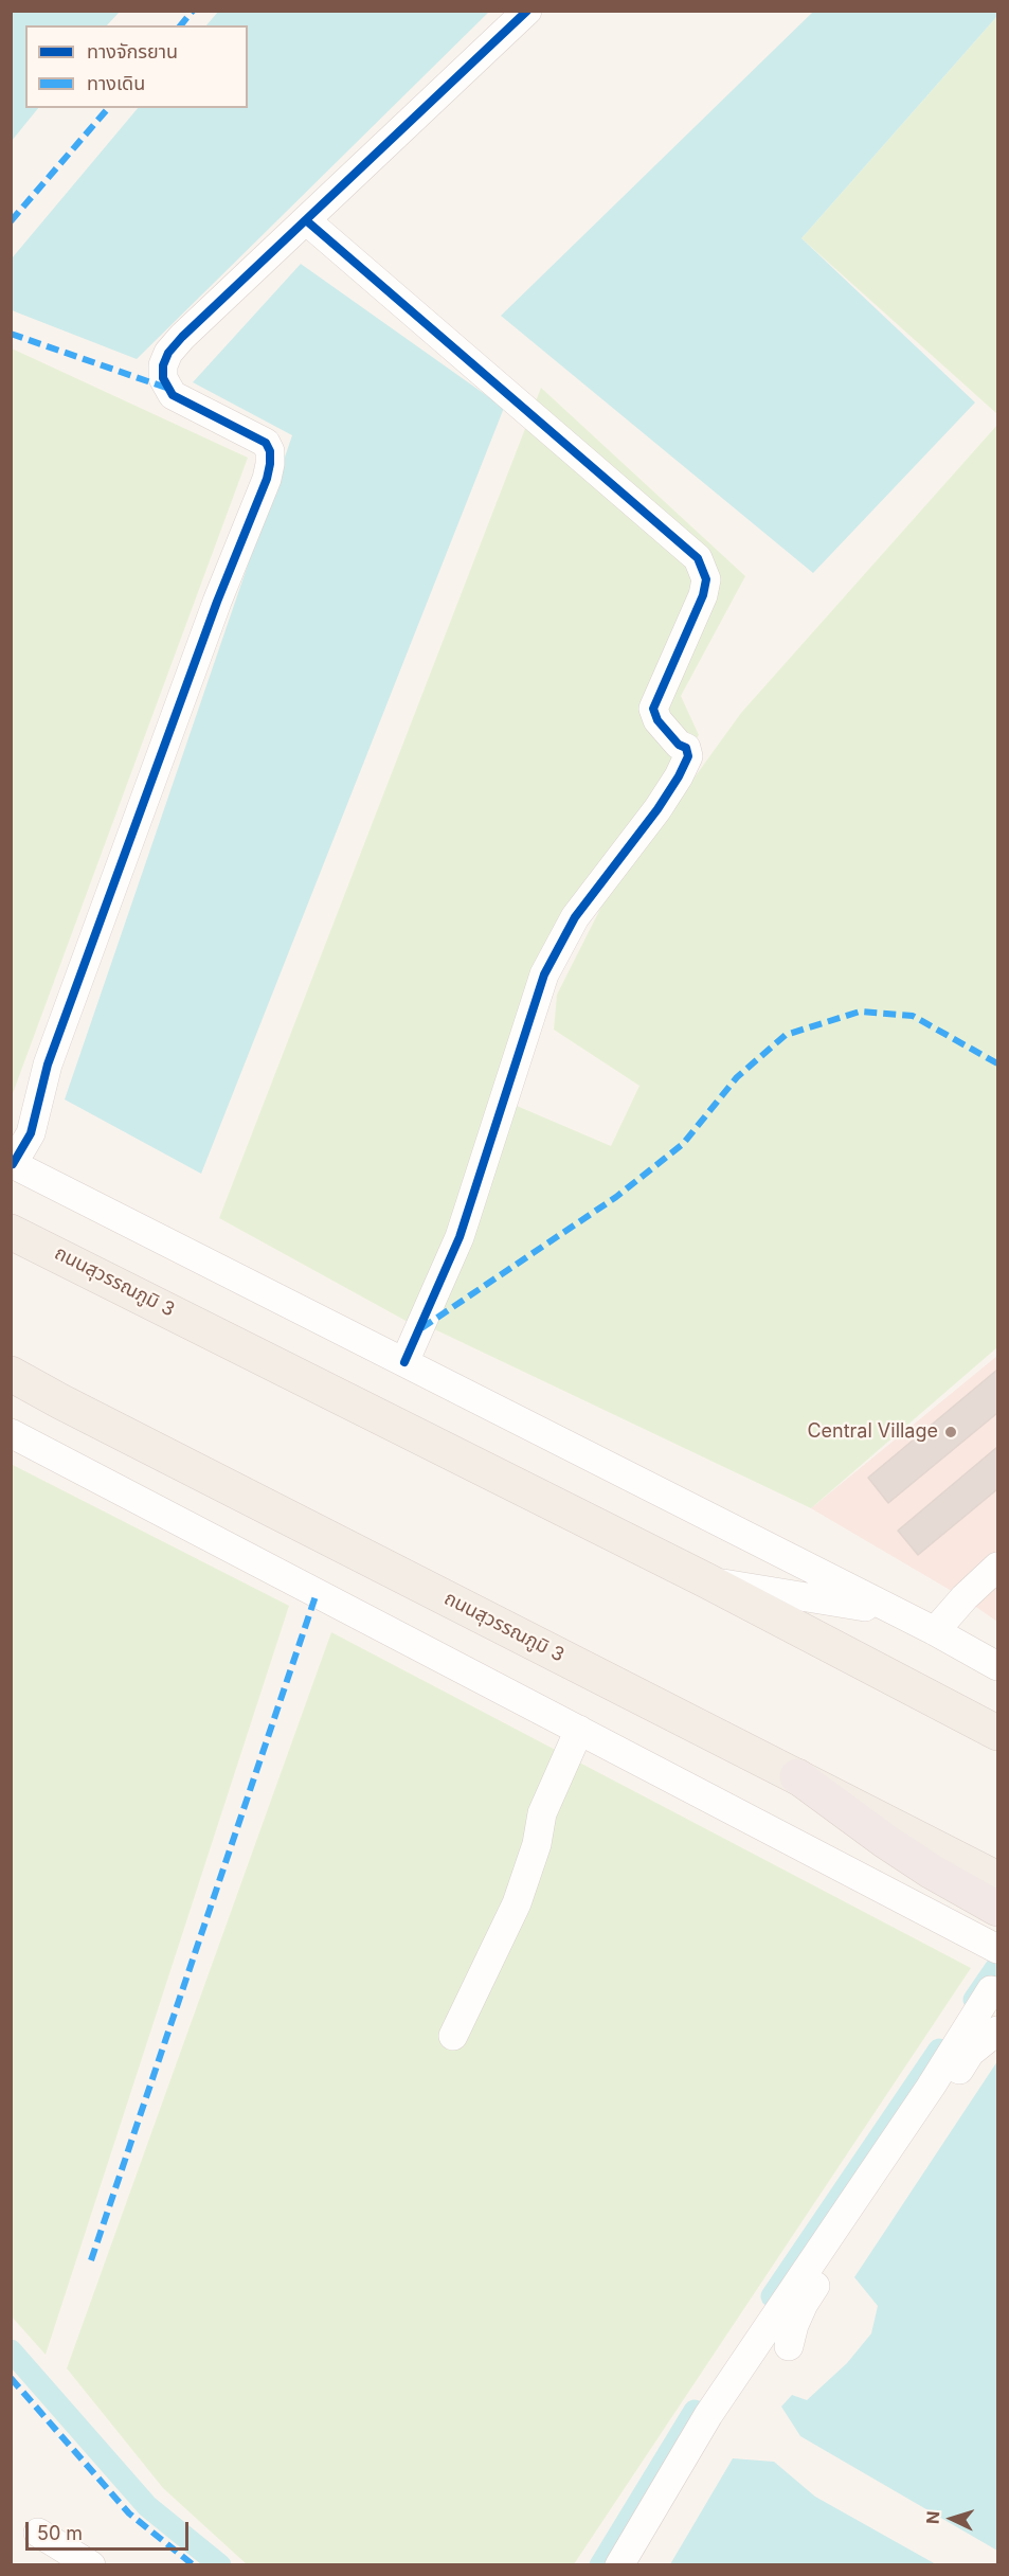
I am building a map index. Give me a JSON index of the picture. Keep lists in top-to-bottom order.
{
  "streets": {
    "main road": ["ถนนสุวรรณภูมิ 3"]
  },
  "places": ["Central Village"],
  "legend": ["ทางจักรยาน", "ทางเดิน"],
  "scale_bar": "50 m",
  "north": "left"
}
